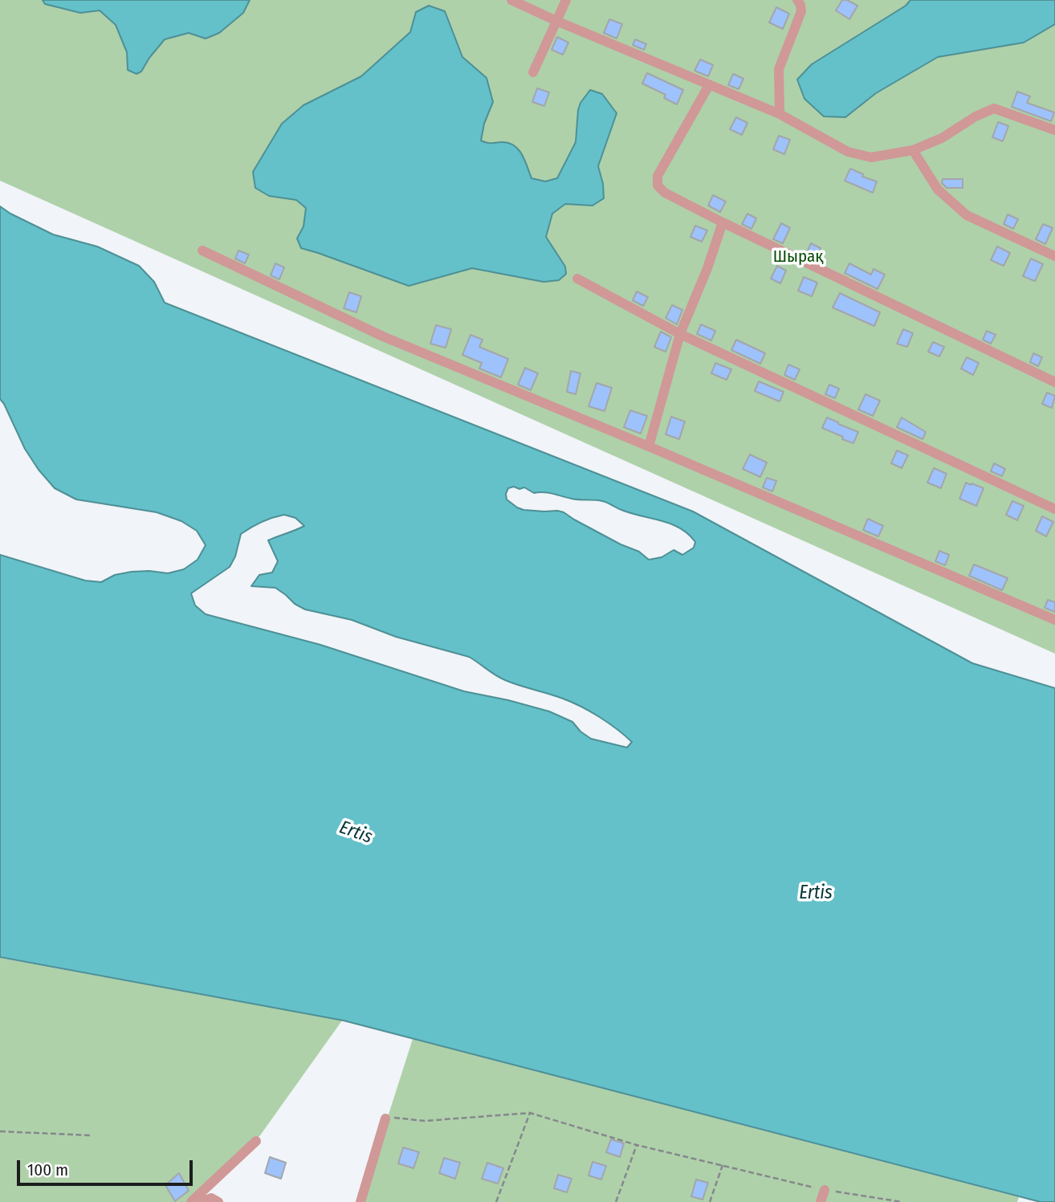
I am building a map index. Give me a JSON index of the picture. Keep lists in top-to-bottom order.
{
  "water": ["Ertis"],
  "parks": ["Шырақ"],
  "scale_bar": "100 m"
}
